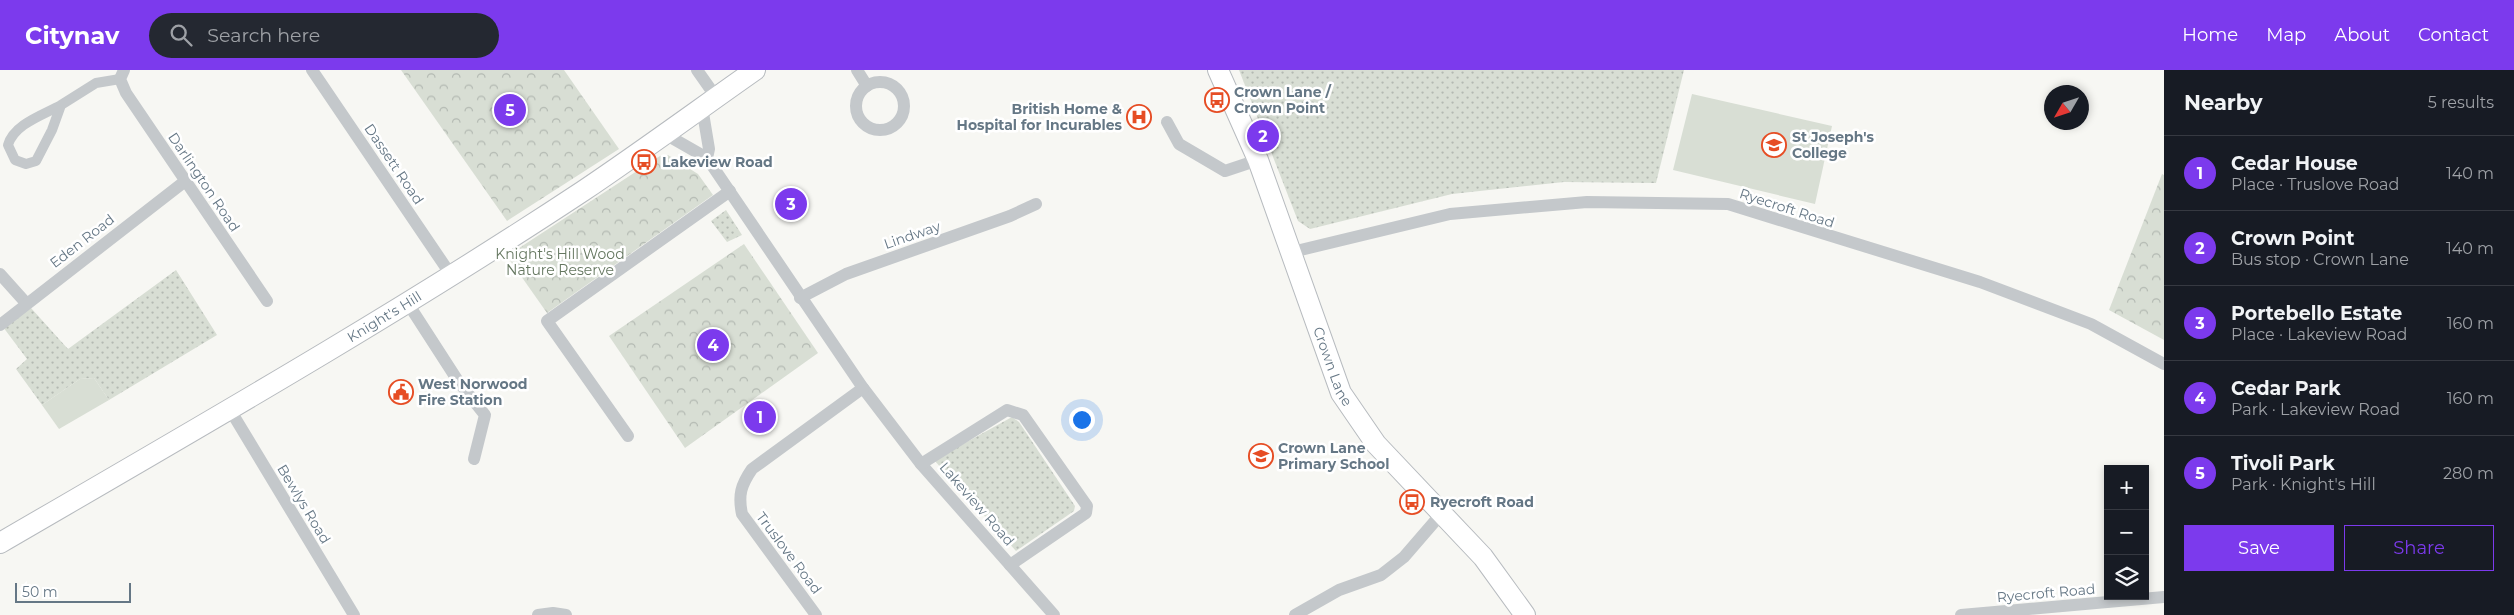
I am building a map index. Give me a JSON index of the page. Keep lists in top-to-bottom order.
{
  "streets": {
    "main road": ["Knight's Hill", "Crown Lane"],
    "street": [
      "Dassett Road",
      "Darlington Road",
      "Ryecroft Road",
      "Lindway",
      "Eden Road",
      "Bewlys Road",
      "Lakeview Road",
      "Truslove Road"
    ]
  },
  "crossings": [
    ["Dassett Road", "Knight's Hill"],
    ["Darlington Road", "Eden Road"],
    ["Ryecroft Road", "Crown Lane"],
    ["Lindway", "Lakeview Road"],
    ["Knight's Hill", "Bewlys Road"],
    ["Knight's Hill", "Lakeview Road"],
    ["Lakeview Road", "Truslove Road"]
  ],
  "parks": ["Knight's Hill Wood Nature Reserve"],
  "places": {
    "bus stop": ["Crown Lane / Crown Point", "Lakeview Road", "Ryecroft Road"],
    "hospital": ["British Home & Hospital for Incurables"],
    "school or university": ["St Joseph's College", "Crown Lane Primary School"],
    "public building": ["West Norwood Fire Station"]
  },
  "scale_bar": "50 m",
  "north": "bottom left",
  "page": {
    "header": "Citynav",
    "search": "Search here",
    "nav": [
      "Home",
      "Map",
      "About",
      "Contact"
    ],
    "heading": ["Nearby", "5 results"],
    "pins": [
      "5",
      "2",
      "3",
      "4",
      "1"
    ],
    "list": [
      {
        "mark": "1",
        "name": "Cedar House",
        "note": "Place · Truslove Road",
        "value": "140 m"
      },
      {
        "mark": "2",
        "name": "Crown Point",
        "note": "Bus stop · Crown Lane",
        "value": "140 m"
      },
      {
        "mark": "3",
        "name": "Portebello Estate",
        "note": "Place · Lakeview Road",
        "value": "160 m"
      },
      {
        "mark": "4",
        "name": "Cedar Park",
        "note": "Park · Lakeview Road",
        "value": "160 m"
      },
      {
        "mark": "5",
        "name": "Tivoli Park",
        "note": "Park · Knight's Hill",
        "value": "280 m"
      }
    ],
    "map_buttons": ["+", "−"],
    "buttons": ["Save", "Share"],
    "scale": "50 m"
  }
}
